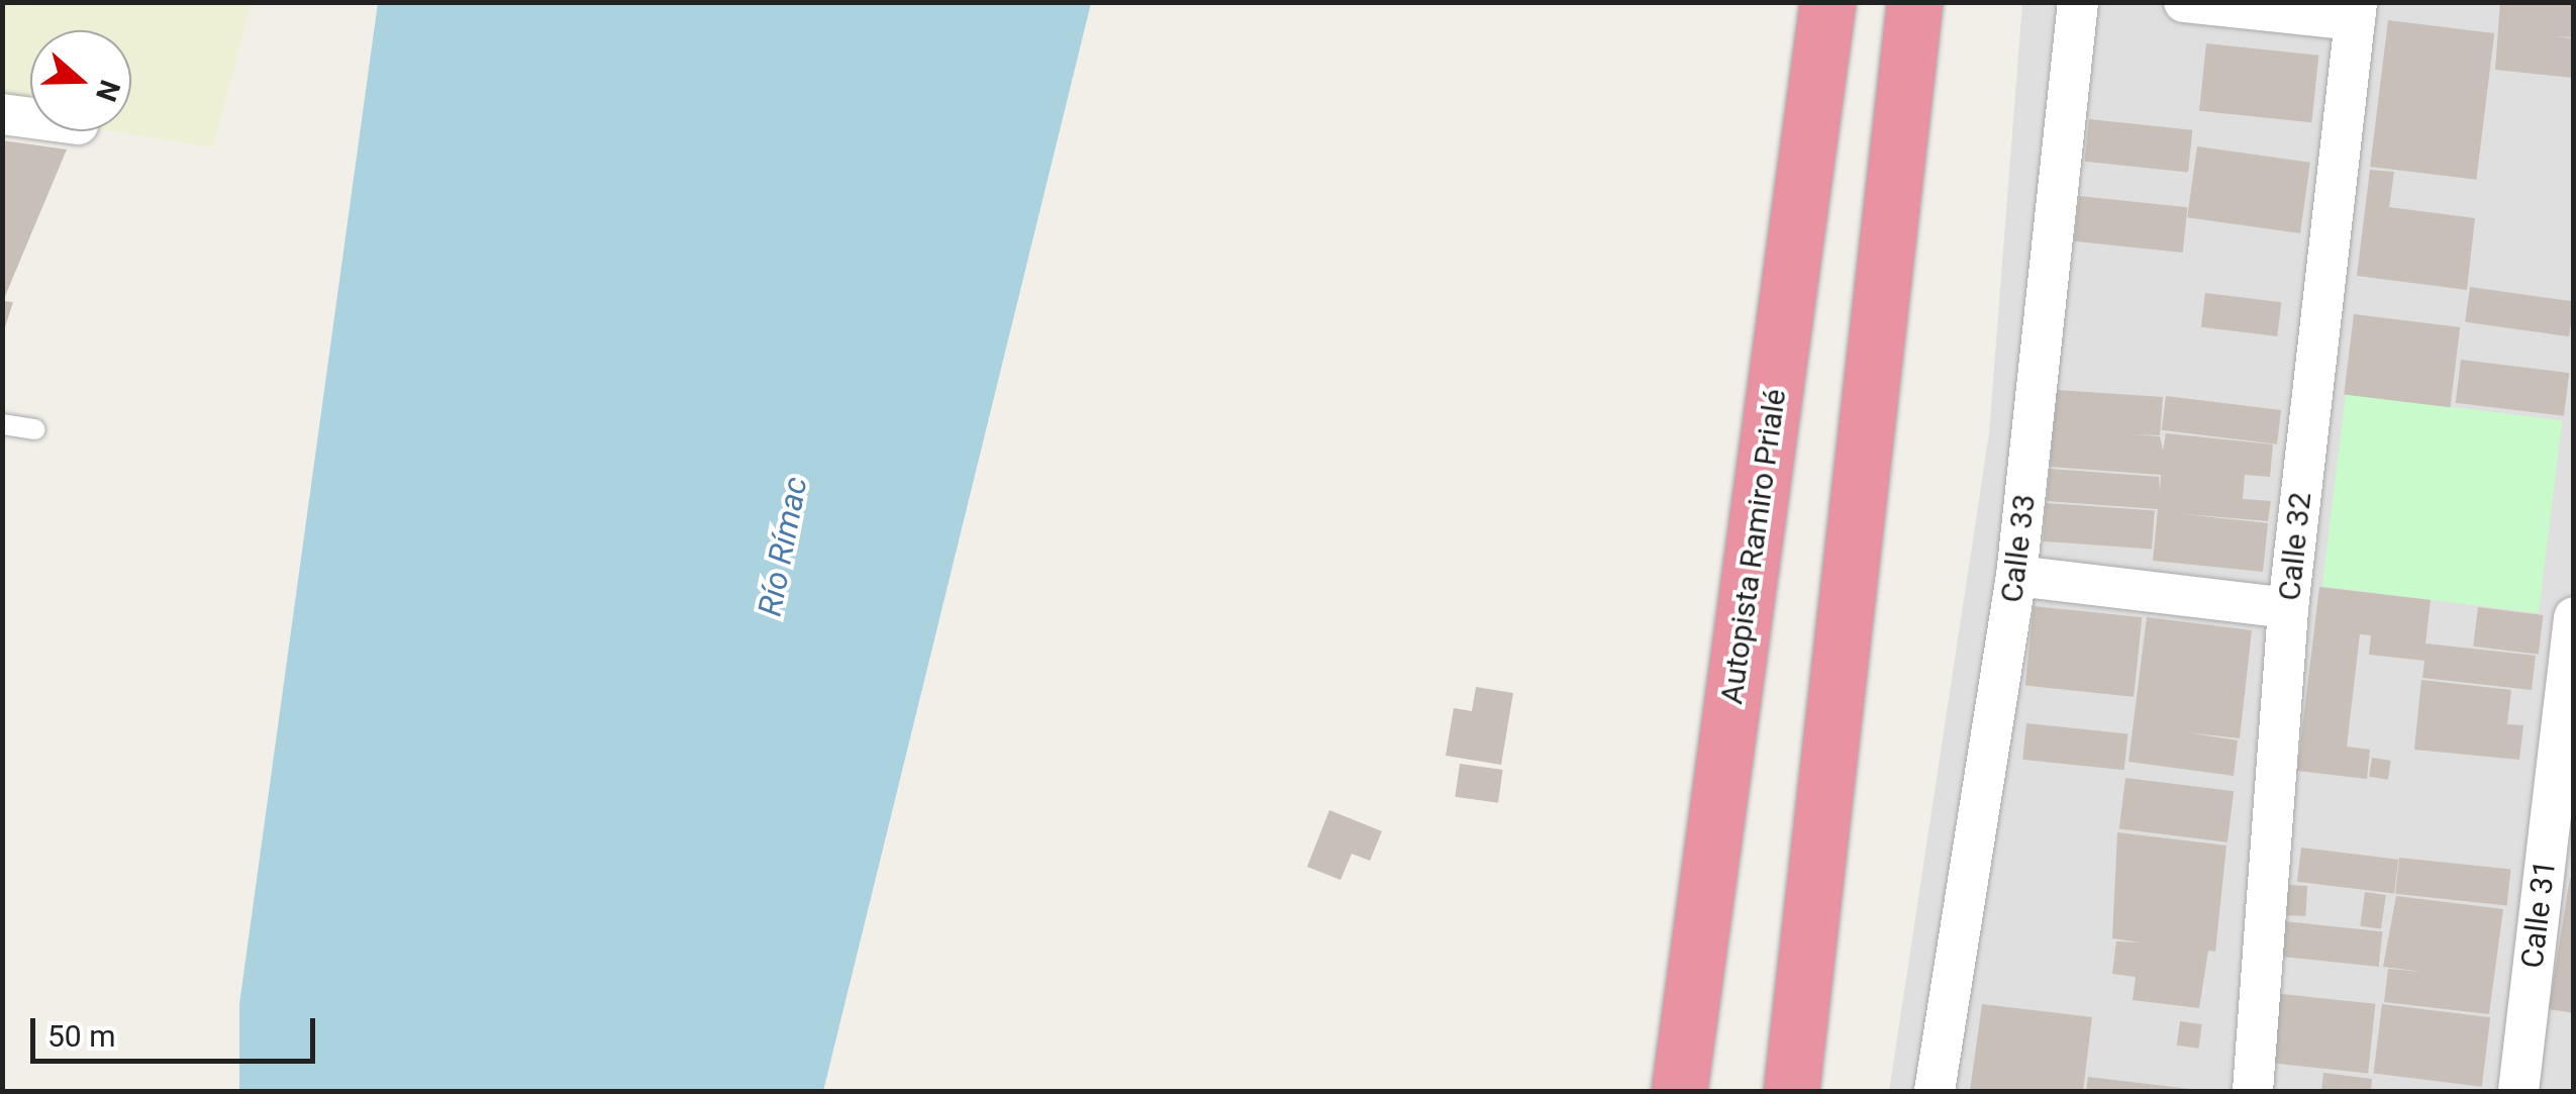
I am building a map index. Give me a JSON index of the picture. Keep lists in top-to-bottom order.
{
  "streets": {
    "highway": ["Autopista Ramiro Prialé"],
    "street": ["Calle 32", "Calle 33", "Calle 31"]
  },
  "water": ["Río Rímac"],
  "scale_bar": "50 m",
  "north": "right"
}
